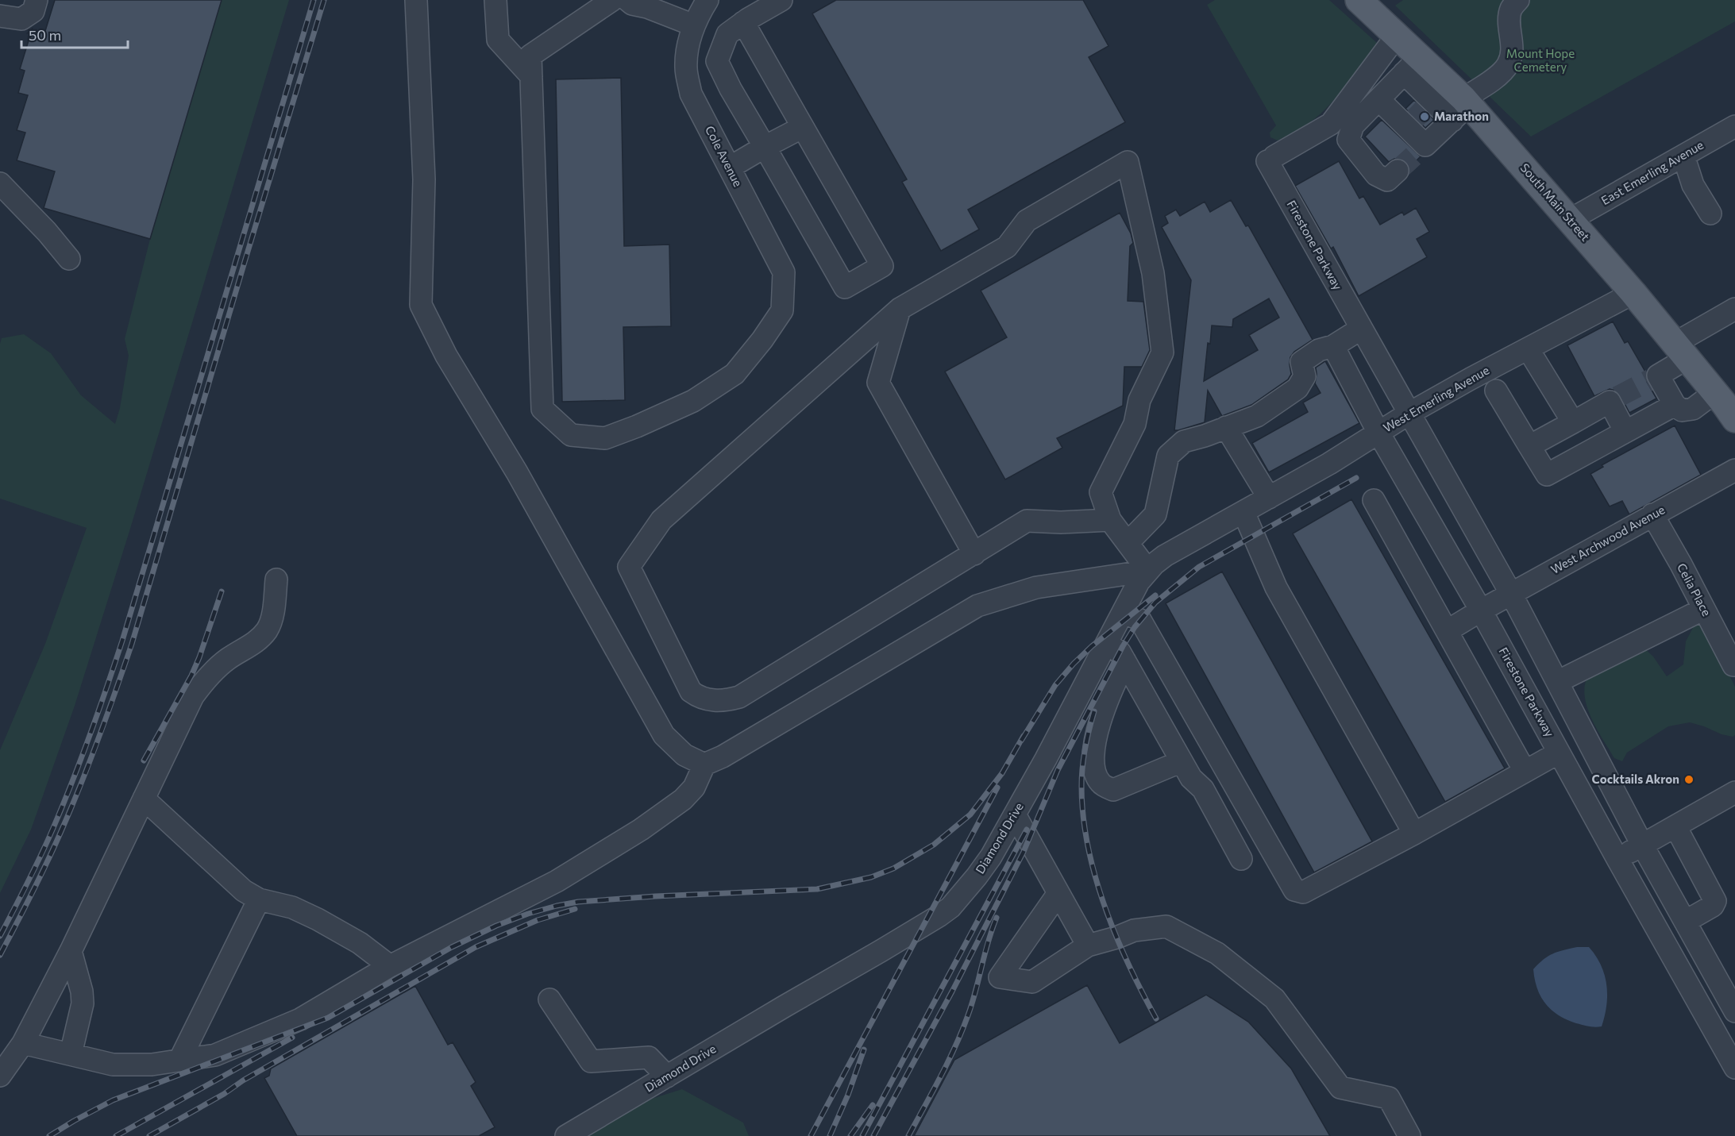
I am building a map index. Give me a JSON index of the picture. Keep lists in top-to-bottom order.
{
  "streets": {
    "main road": ["South Main Street"],
    "street": [
      "Cole Avenue",
      "East Emerling Avenue",
      "Firestone Parkway",
      "West Emerling Avenue",
      "West Archwood Avenue",
      "Celia Place",
      "Diamond Drive"
    ]
  },
  "crossings": [
    ["East Emerling Avenue", "South Main Street"],
    ["South Main Street", "Firestone Parkway"],
    ["South Main Street", "West Emerling Avenue"],
    ["Firestone Parkway", "West Emerling Avenue"],
    ["Firestone Parkway", "West Archwood Avenue"],
    ["West Emerling Avenue", "Diamond Drive"],
    ["West Archwood Avenue", "Celia Place"]
  ],
  "parks": ["Mount Hope Cemetery"],
  "places": ["Marathon", "Cocktails Akron"],
  "scale_bar": "50 m"
}
